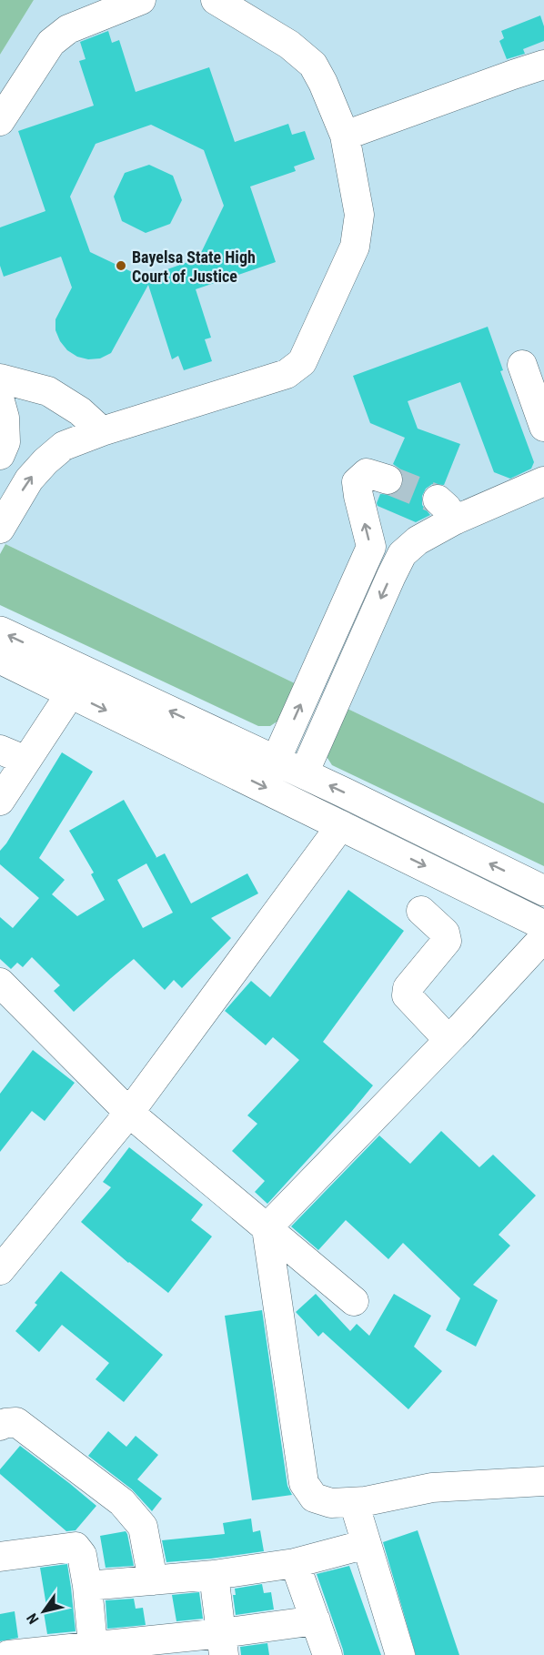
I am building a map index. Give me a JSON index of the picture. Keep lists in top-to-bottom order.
{
  "places": ["Bayelsa State High Court of Justice"],
  "north": "bottom left"
}
